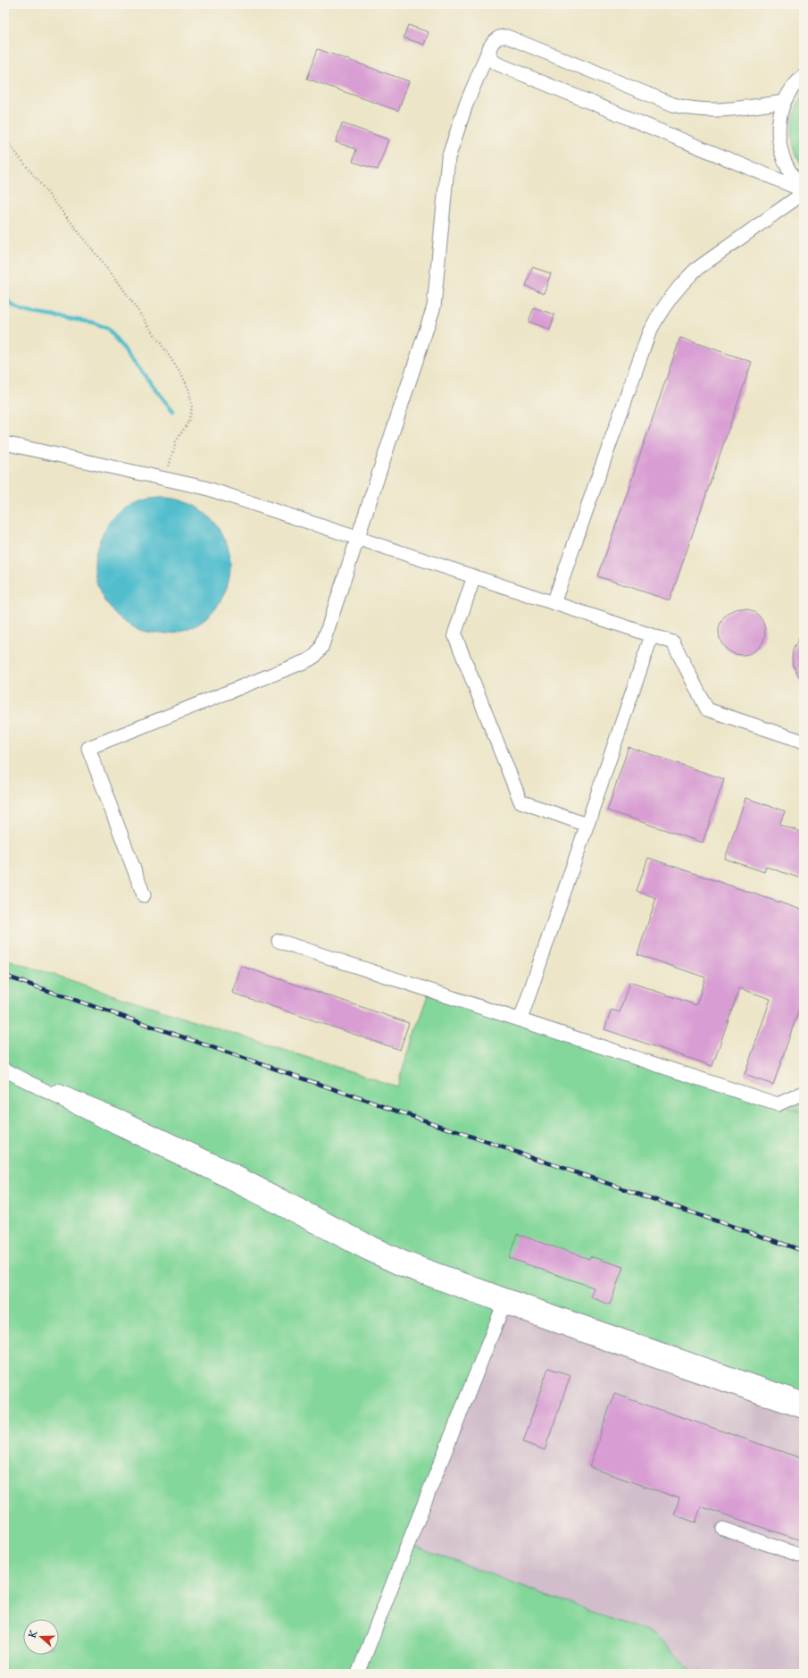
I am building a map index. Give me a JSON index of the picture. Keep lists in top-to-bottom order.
{
  "north": "left"
}
